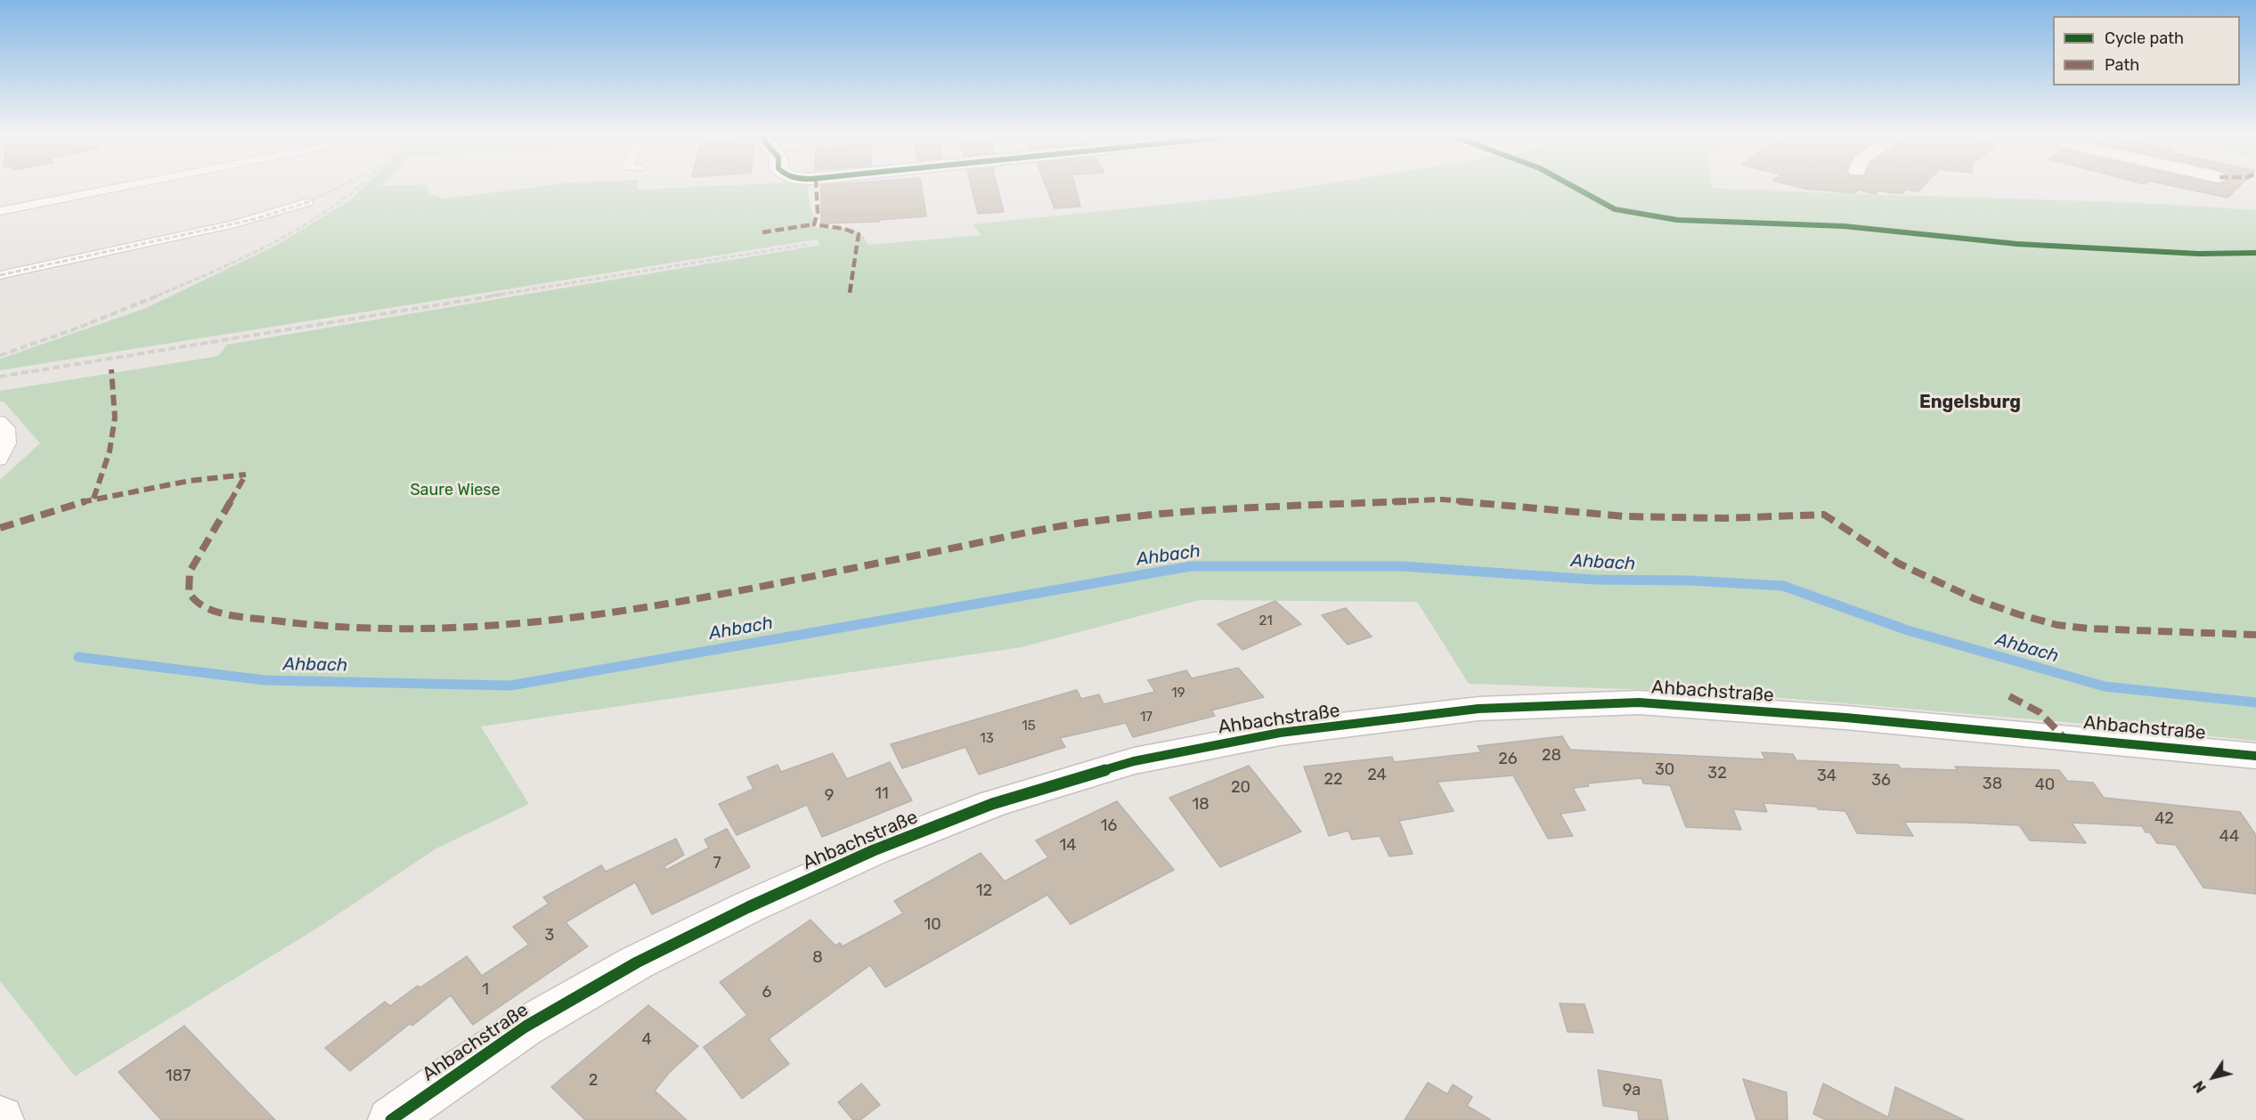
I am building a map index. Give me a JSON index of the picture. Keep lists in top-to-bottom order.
{
  "streets": {
    "street": ["Ahbachstraße"]
  },
  "districts": ["Engelsburg"],
  "water": ["Ahbach"],
  "parks": ["Saure Wiese"],
  "house_numbers": [
    "21",
    "19",
    "17",
    "15",
    "13",
    "28",
    "26",
    "30",
    "32",
    "24",
    "34",
    "22",
    "36",
    "38",
    "40",
    "20",
    "11",
    "9",
    "18",
    "42",
    "16",
    "44",
    "14",
    "7",
    "12",
    "10",
    "3",
    "8",
    "1",
    "6",
    "4",
    "187",
    "2",
    "9a"
  ],
  "legend": ["Cycle path", "Path"],
  "north": "bottom left"
}
